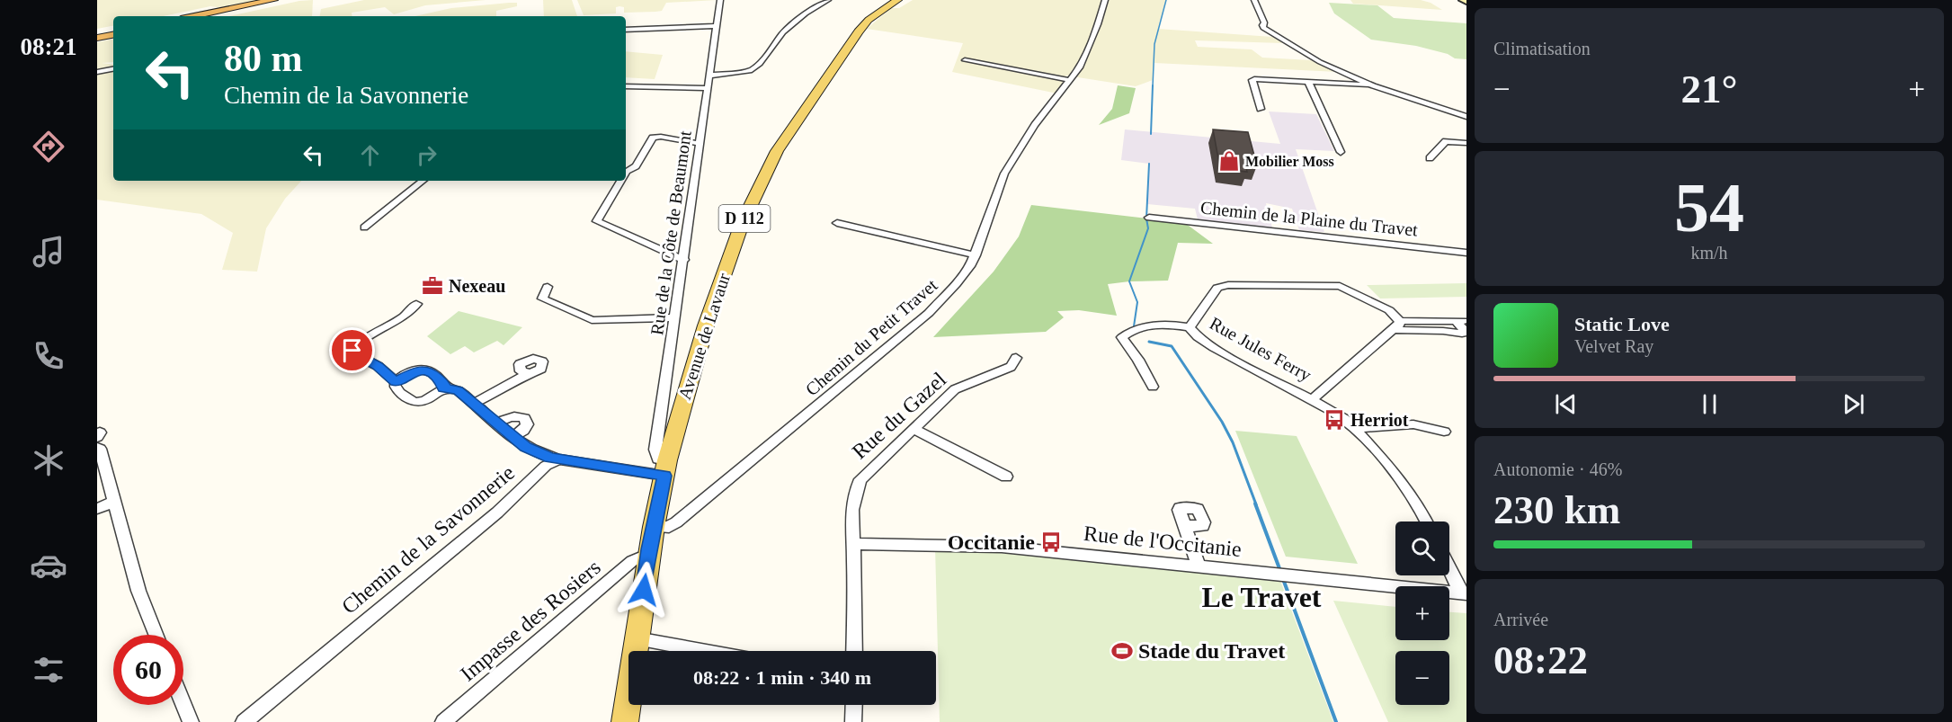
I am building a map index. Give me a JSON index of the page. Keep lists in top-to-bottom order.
{
  "streets": {
    "main road": ["D 112", "Avenue de Lavaur"],
    "street": [
      "Chemin de la Plaine du Travet",
      "Rue de la Côte de Beaumont",
      "Chemin du Petit Travet",
      "Rue Jules Ferry",
      "Rue du Gazel",
      "Chemin de la Savonnerie",
      "Rue de l'Occitanie",
      "Impasse des Rosiers"
    ]
  },
  "crossings": [
    ["Rue de la Côte de Beaumont", "Avenue de Lavaur"],
    ["Avenue de Lavaur", "Chemin du Petit Travet"],
    ["Avenue de Lavaur", "Impasse des Rosiers"],
    ["Rue du Gazel", "Rue de l'Occitanie"]
  ],
  "districts": ["Le Travet"],
  "places": {
    "shop": ["Mobilier Moss"],
    "office": ["Nexeau"],
    "bus stop": ["Herriot", "Occitanie"],
    "sports": ["Stade du Travet"]
  },
  "page": {
    "tabs": "08:21",
    "tile": [
      "Climatisation",
      ["54", "km/h"],
      ["Autonomie · 46%", "230 km"],
      ["Arrivée", "08:22"]
    ],
    "turn": ["80 m", "Chemin de la Savonnerie"],
    "heat": ["−", "21°", "+"],
    "song": ["Static Love", "Velvet Ray"],
    "map_buttons": ["+", "−"],
    "limit": "60",
    "trip": "08:22 · 1 min · 340 m"
  }
}
